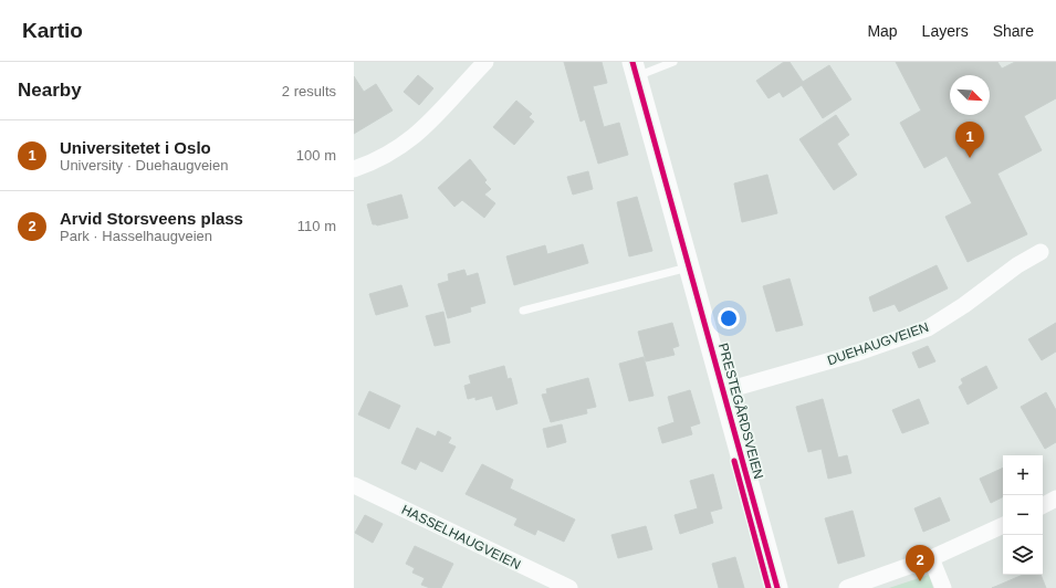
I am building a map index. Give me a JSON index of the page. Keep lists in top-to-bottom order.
{
  "streets": {
    "street": ["DUEHAUGVEIEN", "PRESTEGÅRDSVEIEN", "HASSELHAUGVEIEN"]
  },
  "crossings": [
    ["DUEHAUGVEIEN", "PRESTEGÅRDSVEIEN"]
  ],
  "north": "bottom right",
  "page": {
    "header": "Kartio",
    "nav": ["Map", "Layers", "Share"],
    "heading": ["Nearby", "2 results"],
    "list": [
      {
        "mark": "1",
        "name": "Universitetet i Oslo",
        "note": "University · Duehaugveien",
        "value": "100 m"
      },
      {
        "mark": "2",
        "name": "Arvid Storsveens plass",
        "note": "Park · Hasselhaugveien",
        "value": "110 m"
      }
    ],
    "pins": ["1", "2"],
    "map_buttons": ["+", "−"]
  }
}
